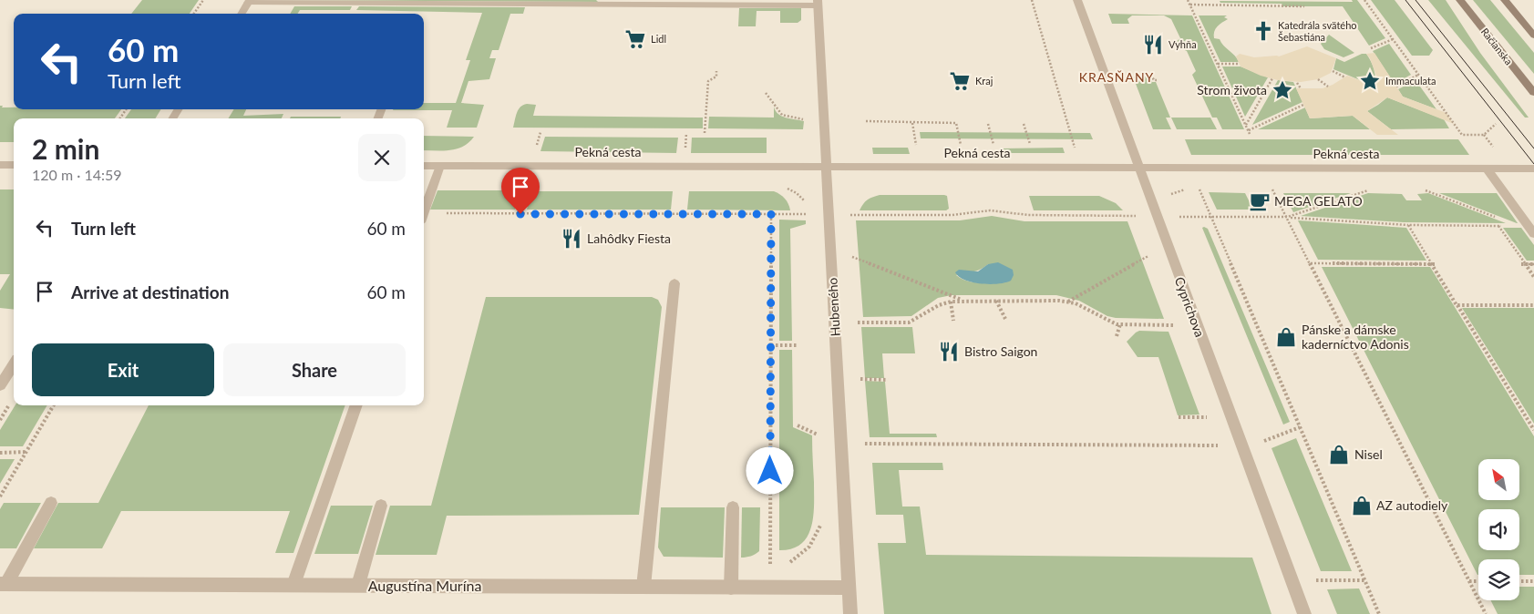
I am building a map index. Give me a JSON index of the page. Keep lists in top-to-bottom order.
{
  "streets": {
    "main road": ["Račianska"],
    "street": [
      "Pekná cesta",
      "Hubeného",
      "Cyprichova",
      "Augustína Murína"
    ]
  },
  "crossings": [
    ["Pekná cesta", "Hubeného"],
    ["Pekná cesta", "Cyprichova"],
    ["Hubeného", "Augustína Murína"]
  ],
  "districts": ["KRASŇANY"],
  "places": {
    "church": ["Katedrála svätého Šebastiána"],
    "supermarket": ["Lidl", "Kraj"],
    "restaurant": ["Vyhňa", "Lahôdky Fiesta", "Bistro Saigon"],
    "place": ["Immaculata", "Strom života"],
    "cafe": ["MEGA GELATO"],
    "shop": ["Pánske a dámske kaderníctvo Adonis", "Nisel", "AZ autodiely"]
  },
  "north": "top left",
  "page": {
    "turn": ["60 m", "Turn left"],
    "heading": ["2 min", "120 m · 14:59"],
    "list": [
      {
        "name": "Turn left",
        "value": "60 m"
      },
      {
        "name": "Arrive at destination",
        "value": "60 m"
      }
    ],
    "buttons": ["Exit", "Share"]
  }
}
